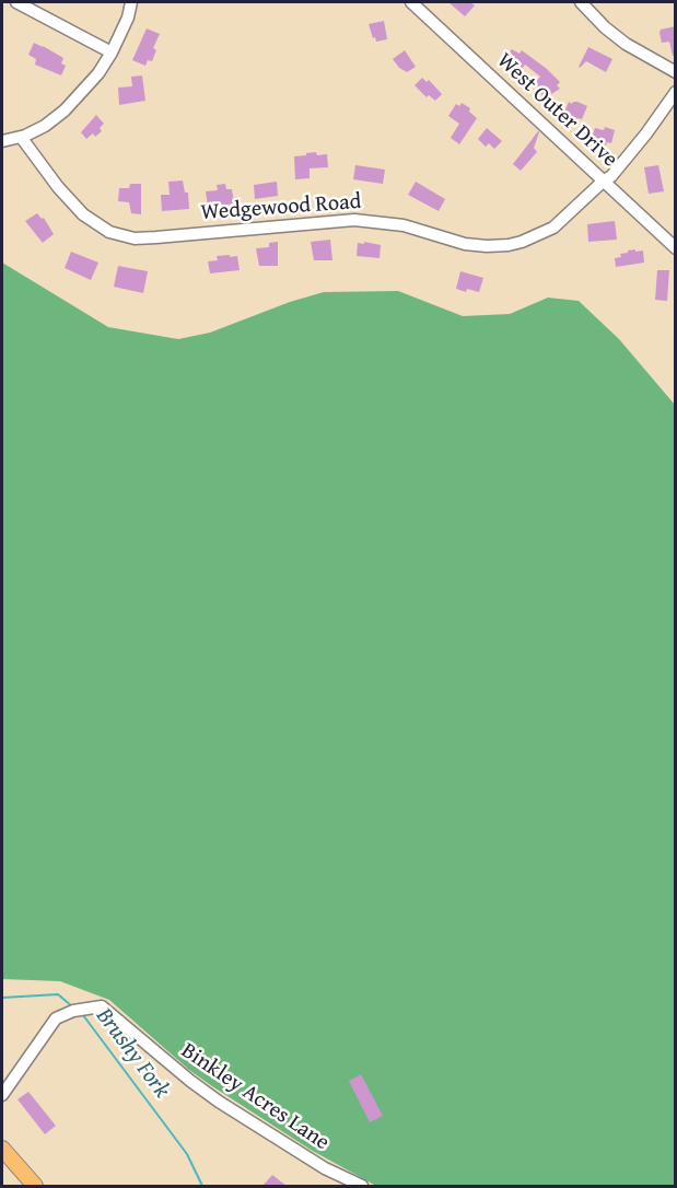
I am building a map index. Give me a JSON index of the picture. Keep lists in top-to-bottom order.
{
  "streets": {
    "street": ["West Outer Drive", "Wedgewood Road", "Binkley Acres Lane"]
  },
  "crossings": [
    ["West Outer Drive", "Wedgewood Road"]
  ],
  "water": ["Brushy Fork"]
}
